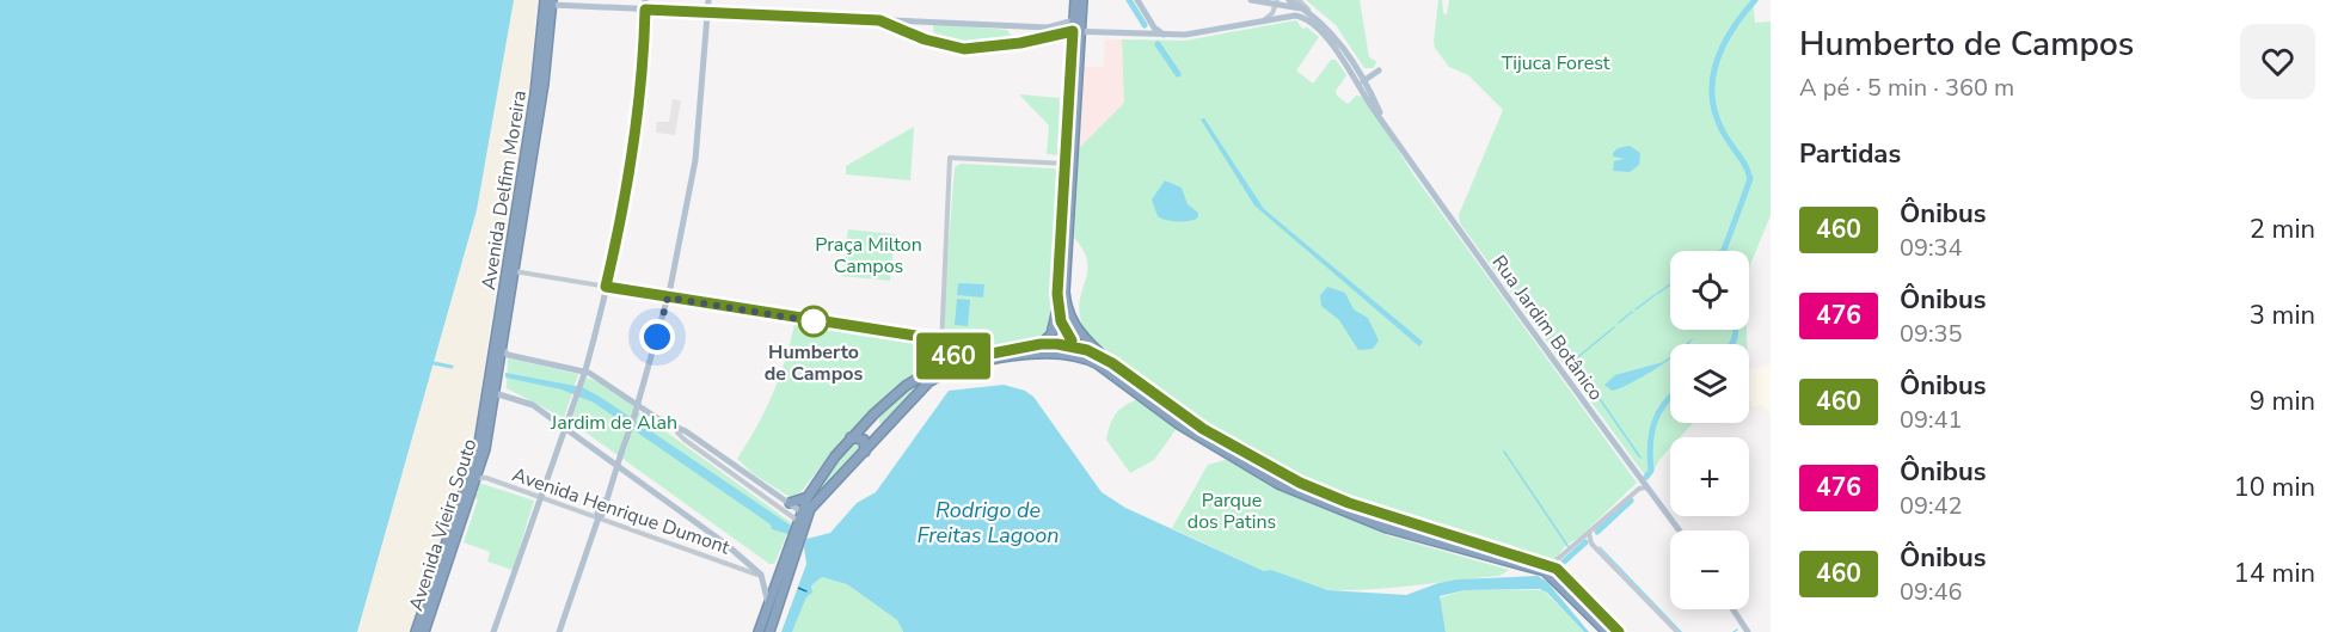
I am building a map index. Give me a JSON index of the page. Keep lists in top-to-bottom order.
{
  "streets": {
    "highway": ["Avenida Delfim Moreira", "Avenida Vieira Souto"],
    "main road": ["Rua Jardim Botânico"],
    "street": ["Avenida Henrique Dumont"]
  },
  "crossings": [
    ["Avenida Delfim Moreira", "Avenida Vieira Souto"],
    ["Avenida Henrique Dumont", "Avenida Vieira Souto"]
  ],
  "water": ["Rodrigo de Freitas Lagoon"],
  "parks": [
    "Tijuca Forest",
    "Praça Milton Campos",
    "Jardim de Alah",
    "Parque dos Patins"
  ],
  "places": ["Humberto de Campos"],
  "lines": ["bus line 460"],
  "page": {
    "on_map": "460",
    "heading": [
      ["Humberto de Campos", "A pé · 5 min · 360 m"],
      "Partidas"
    ],
    "list": [
      {
        "mark": "460",
        "name": "Ônibus",
        "note": "09:34",
        "value": "2 min"
      },
      {
        "mark": "476",
        "name": "Ônibus",
        "note": "09:35",
        "value": "3 min"
      },
      {
        "mark": "460",
        "name": "Ônibus",
        "note": "09:41",
        "value": "9 min"
      },
      {
        "mark": "476",
        "name": "Ônibus",
        "note": "09:42",
        "value": "10 min"
      },
      {
        "mark": "460",
        "name": "Ônibus",
        "note": "09:46",
        "value": "14 min"
      }
    ],
    "map_buttons": ["+", "−"]
  }
}
